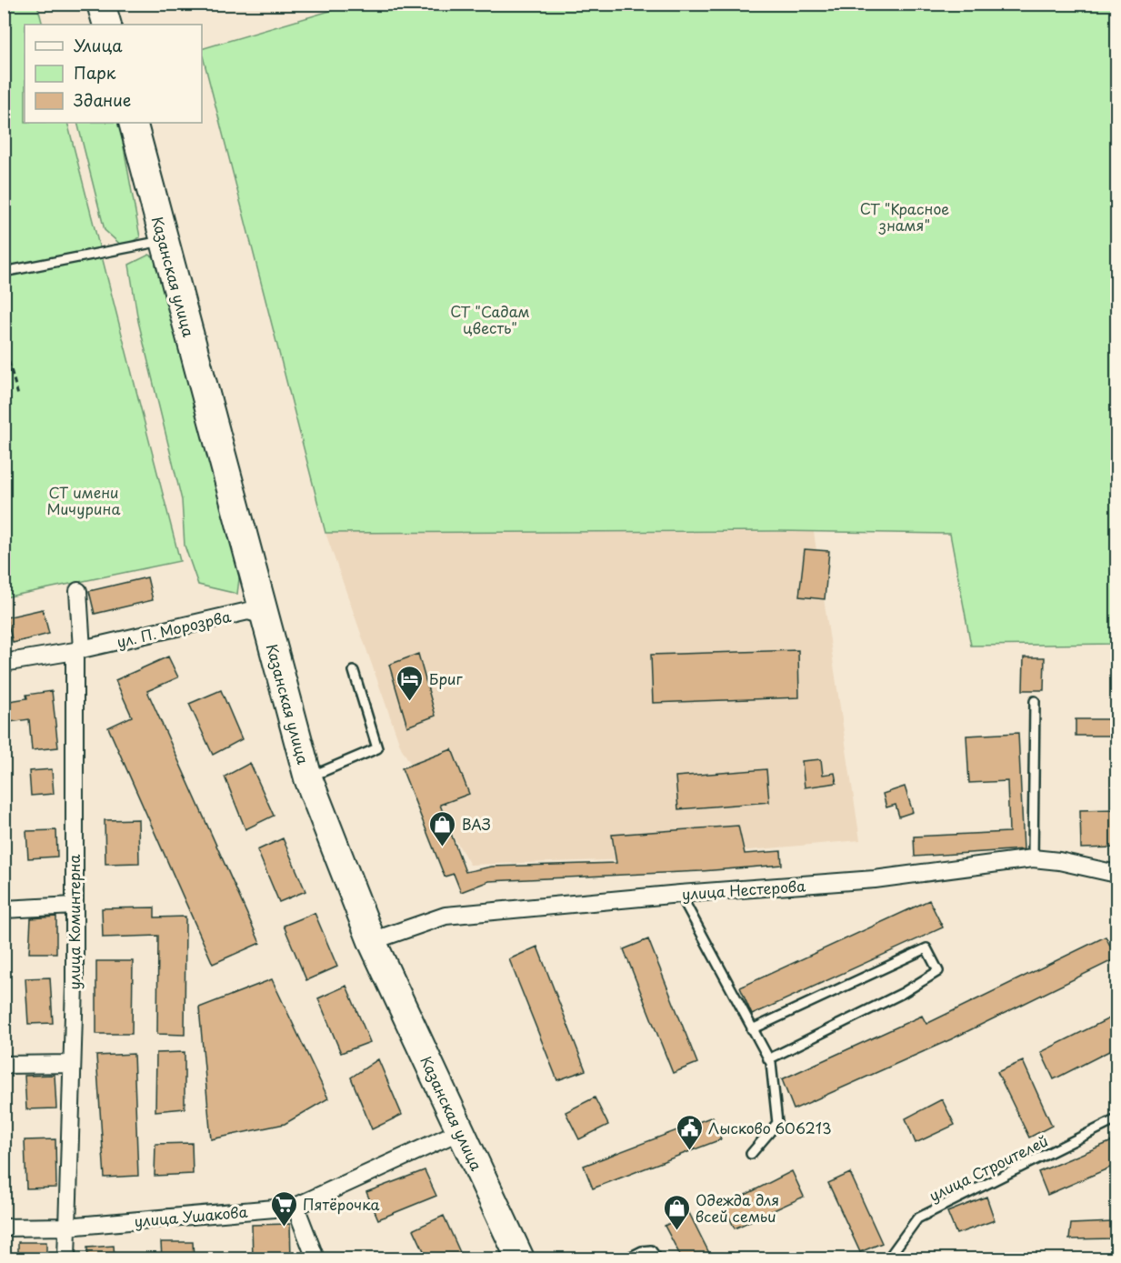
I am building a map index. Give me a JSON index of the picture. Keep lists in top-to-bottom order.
{
  "streets": {
    "highway": ["Казанская улица"],
    "street": [
      "ул. П. Морозрва",
      "улица Нестерова",
      "улица Коминтерна",
      "улица Ушакова"
    ],
    "lane": ["улица Строителей"]
  },
  "crossings": [
    ["Казанская улица", "ул. П. Морозрва"],
    ["Казанская улица", "улица Нестерова"],
    ["Казанская улица", "улица Ушакова"],
    ["ул. П. Морозрва", "улица Коминтерна"],
    ["улица Коминтерна", "улица Ушакова"]
  ],
  "parks": ["СТ \"Красное знамя\"", "СТ \"Садам цвесть\"", "СТ имени Мичурина"],
  "places": {
    "hotel": ["Бриг"],
    "shop": ["ВАЗ", "Одежда для всей семьи"],
    "public building": ["Лысково 606213"],
    "supermarket": ["Пятёрочка"]
  },
  "legend": ["Улица", "Парк", "Здание"]
}
